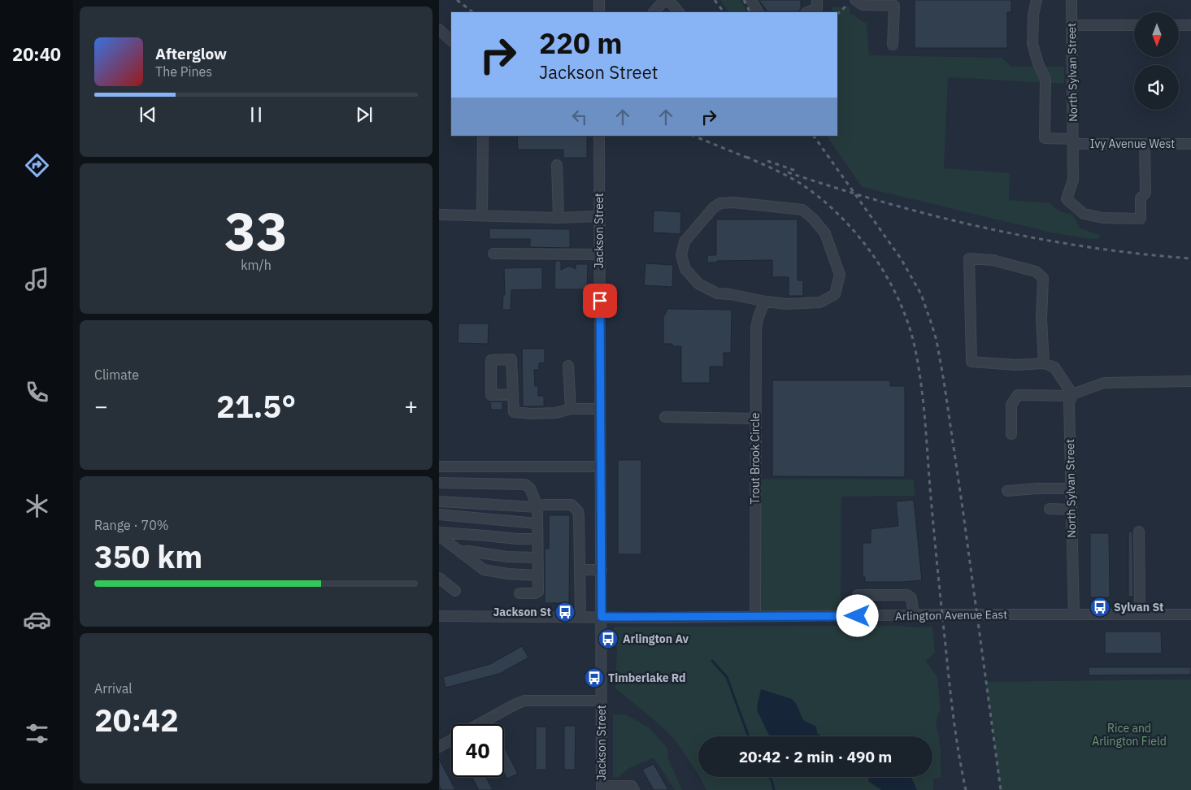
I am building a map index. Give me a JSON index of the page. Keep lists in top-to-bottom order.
{
  "streets": {
    "street": [
      "North Sylvan Street",
      "Ivy Avenue West",
      "Jackson Street",
      "Trout Brook Circle",
      "Arlington Avenue East"
    ]
  },
  "crossings": [
    ["North Sylvan Street", "Ivy Avenue West"],
    ["North Sylvan Street", "Arlington Avenue East"],
    ["Jackson Street", "Arlington Avenue East"],
    ["Trout Brook Circle", "Arlington Avenue East"]
  ],
  "parks": ["Rice and Arlington Field"],
  "places": {
    "bus stop": [
      "Sylvan St",
      "Jackson St",
      "Arlington Av",
      "Timberlake Rd"
    ]
  },
  "north": "bottom",
  "page": {
    "tabs": "20:40",
    "turn": ["220 m", "Jackson Street"],
    "song": ["Afterglow", "The Pines"],
    "tile": [
      ["33", "km/h"],
      "Climate",
      ["Range · 70%", "350 km"],
      ["Arrival", "20:42"]
    ],
    "heat": ["−", "21.5°", "+"],
    "limit": "40",
    "trip": "20:42 · 2 min · 490 m"
  }
}
